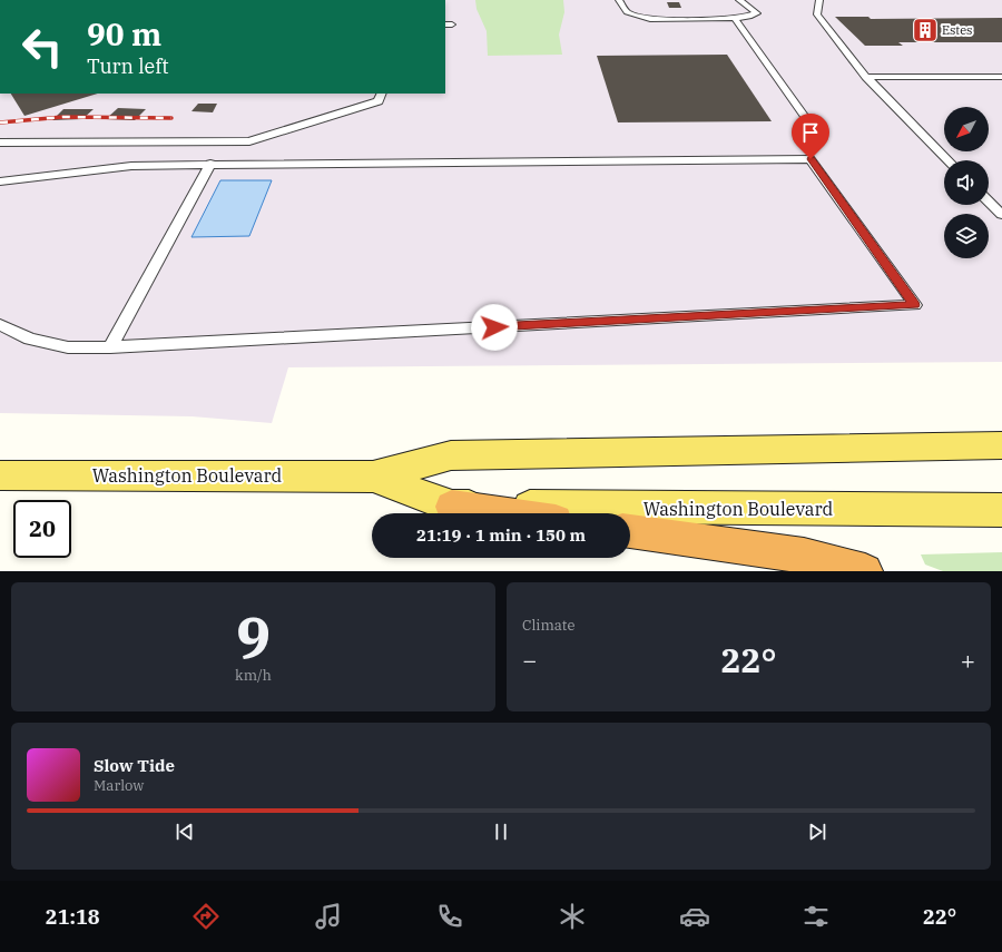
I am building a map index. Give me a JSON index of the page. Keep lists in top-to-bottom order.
{
  "streets": {
    "main road": ["Washington Boulevard"]
  },
  "places": {
    "building": ["Estes"]
  },
  "north": "bottom left",
  "page": {
    "turn": ["90 m", "Turn left"],
    "limit": "20",
    "trip": "21:19 · 1 min · 150 m",
    "tile": [
      ["9", "km/h"],
      "Climate"
    ],
    "heat": ["−", "22°", "+"],
    "song": ["Slow Tide", "Marlow"],
    "tabs": ["21:18", "22°"]
  }
}
